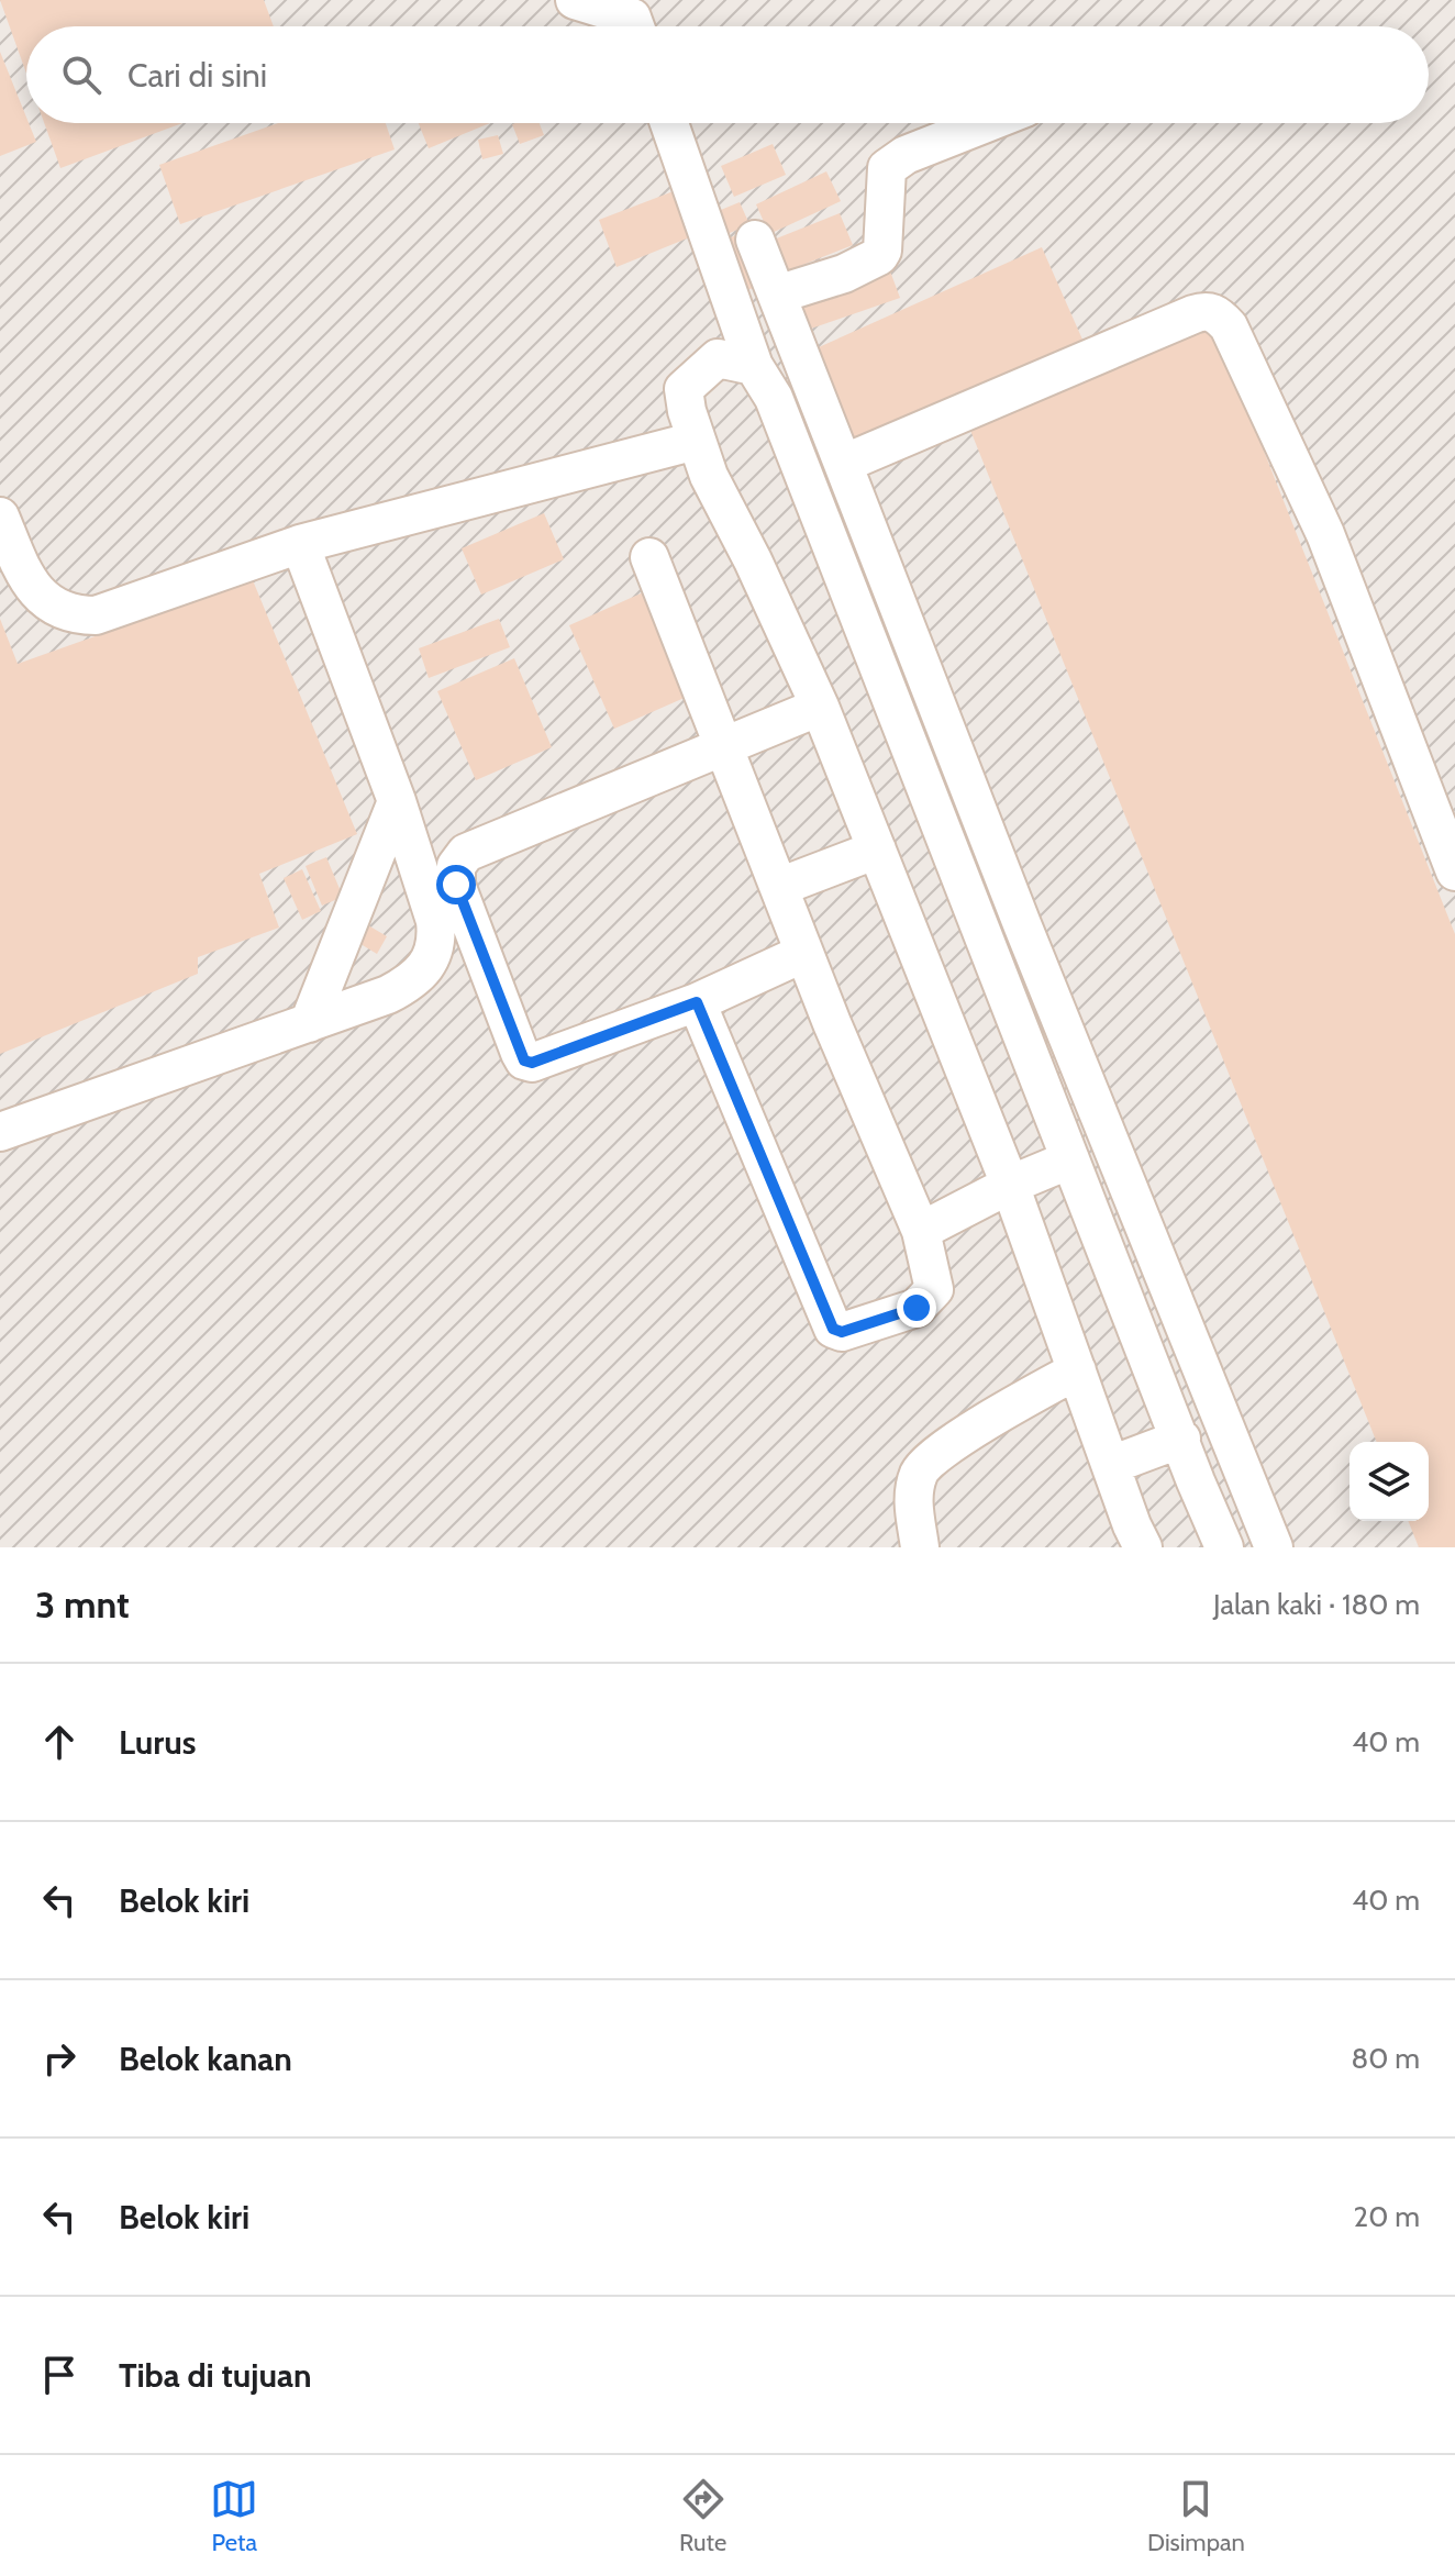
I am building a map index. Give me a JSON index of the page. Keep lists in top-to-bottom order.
{
  "page": {
    "search": "Cari di sini",
    "heading": ["3 mnt", "Jalan kaki · 180 m"],
    "list": [
      ["Lurus", "40 m"],
      ["Belok kiri", "40 m"],
      ["Belok kanan", "80 m"],
      ["Belok kiri", "20 m"],
      "Tiba di tujuan"
    ],
    "nav": ["Peta", "Rute", "Disimpan"]
  }
}
